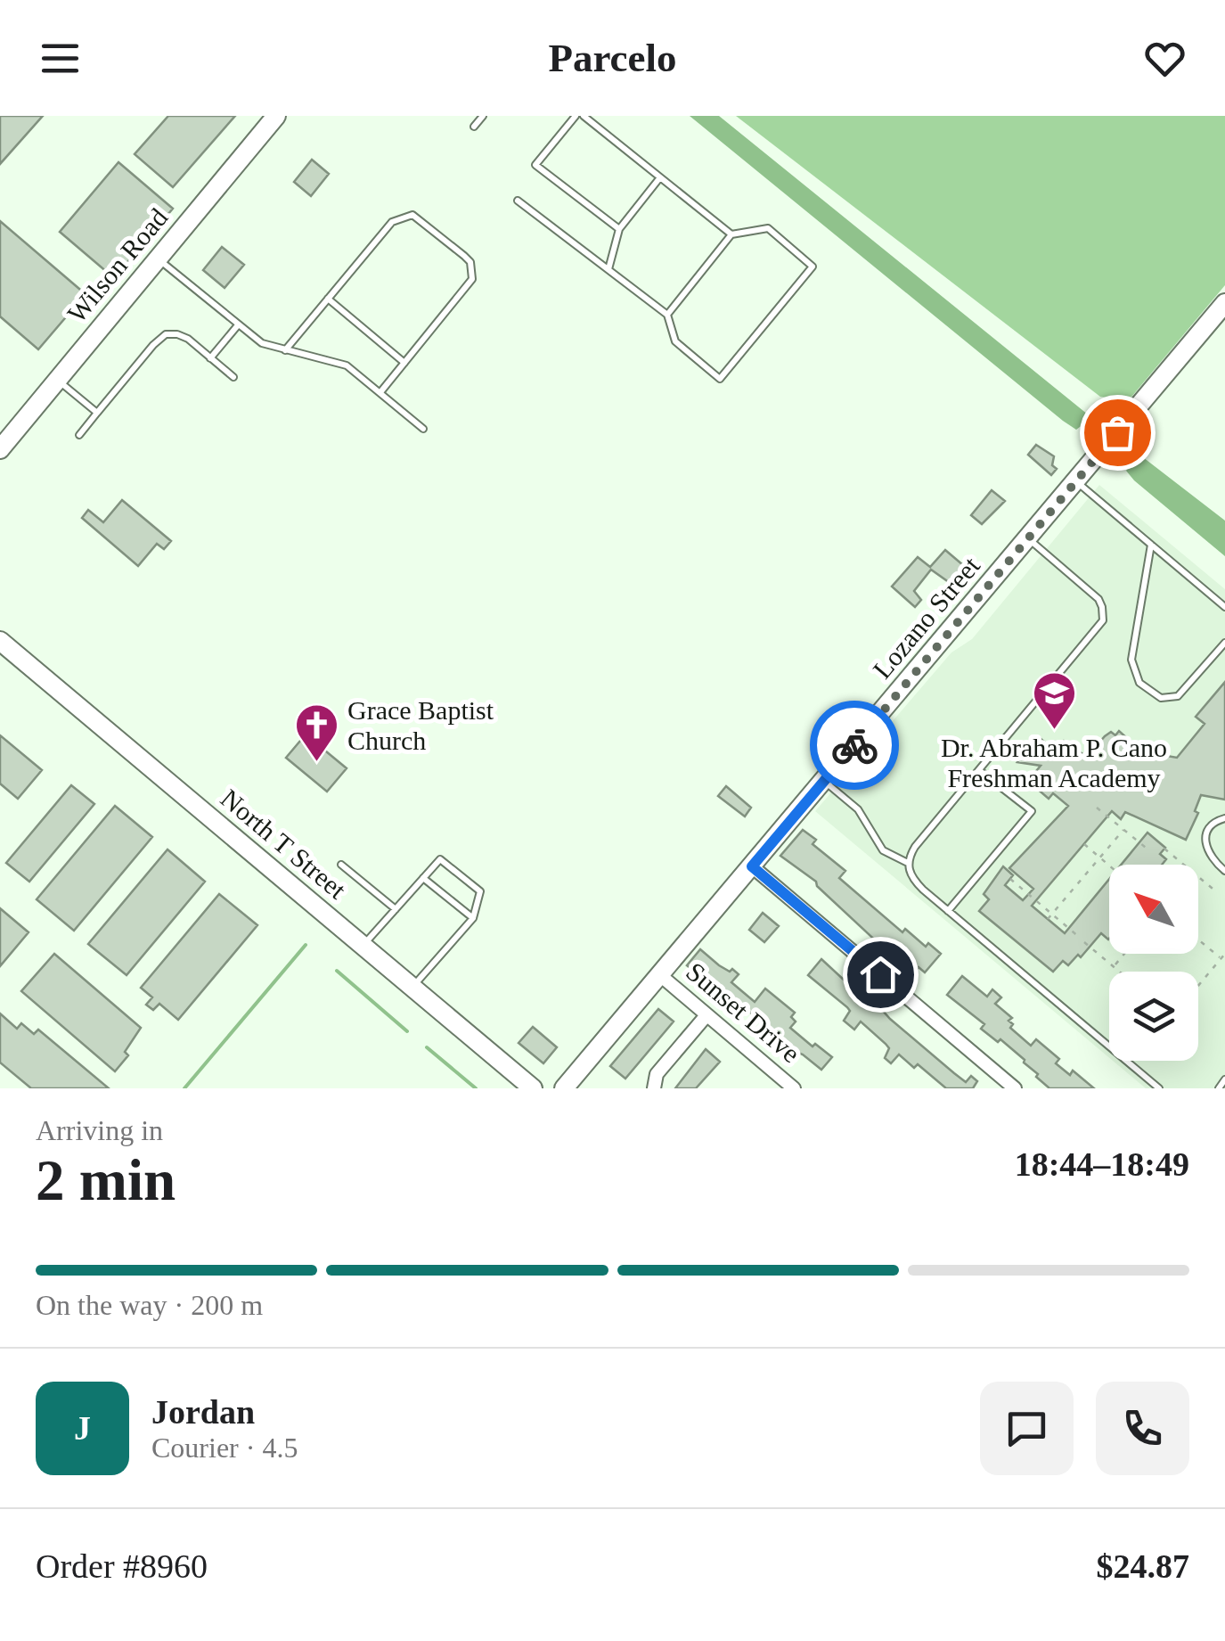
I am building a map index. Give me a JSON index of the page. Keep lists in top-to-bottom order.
{
  "streets": {
    "street": [
      "Wilson Road",
      "Lozano Street",
      "North T Street",
      "Sunset Drive"
    ]
  },
  "crossings": [
    ["Lozano Street", "Sunset Drive"]
  ],
  "places": {
    "school or university": ["Dr. Abraham P. Cano Freshman Academy"],
    "church": ["Grace Baptist Church"]
  },
  "north": "top left",
  "page": {
    "header": "Parcelo",
    "heading": ["2 min", "Arriving in", "18:44–18:49"],
    "panel": [
      "Jordan",
      "Courier · 4.5",
      "Order #8960",
      "$24.87"
    ],
    "bar": "On the way · 200 m",
    "round": "J"
  }
}
